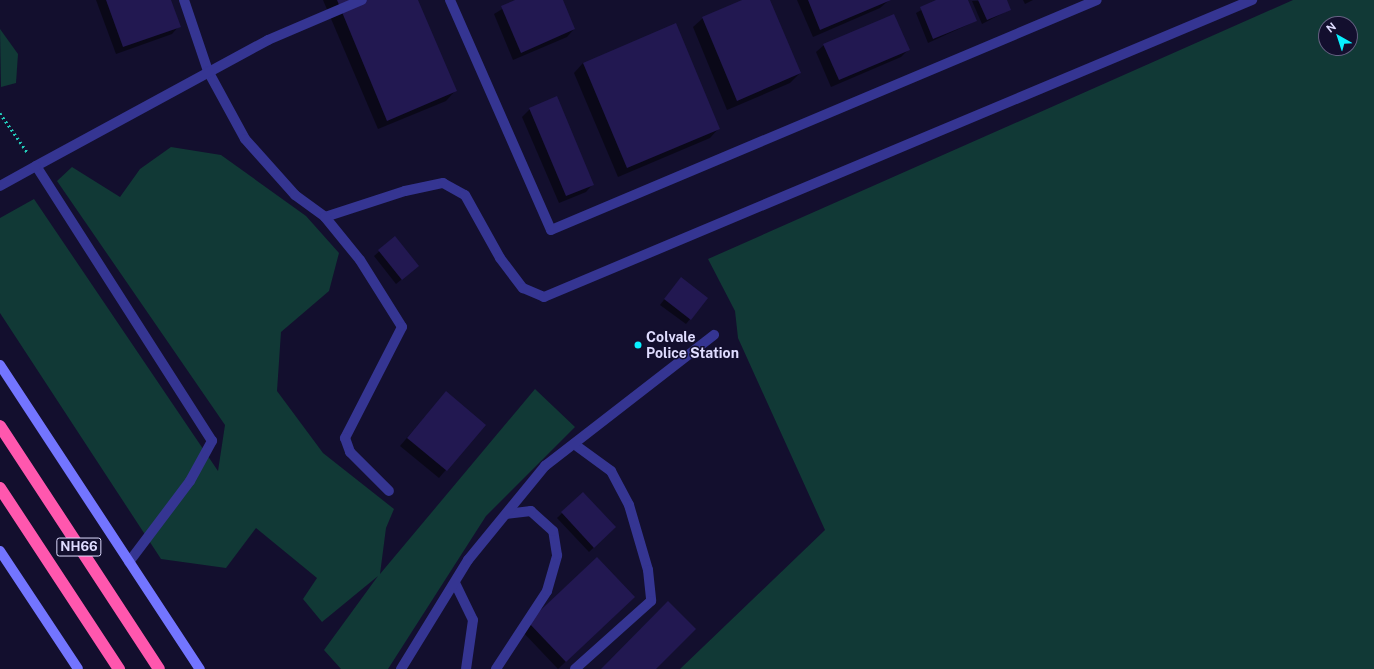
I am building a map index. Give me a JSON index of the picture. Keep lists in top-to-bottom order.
{
  "streets": {
    "highway": ["NH66"]
  },
  "places": ["Colvale Police Station"],
  "north": "top left"
}
